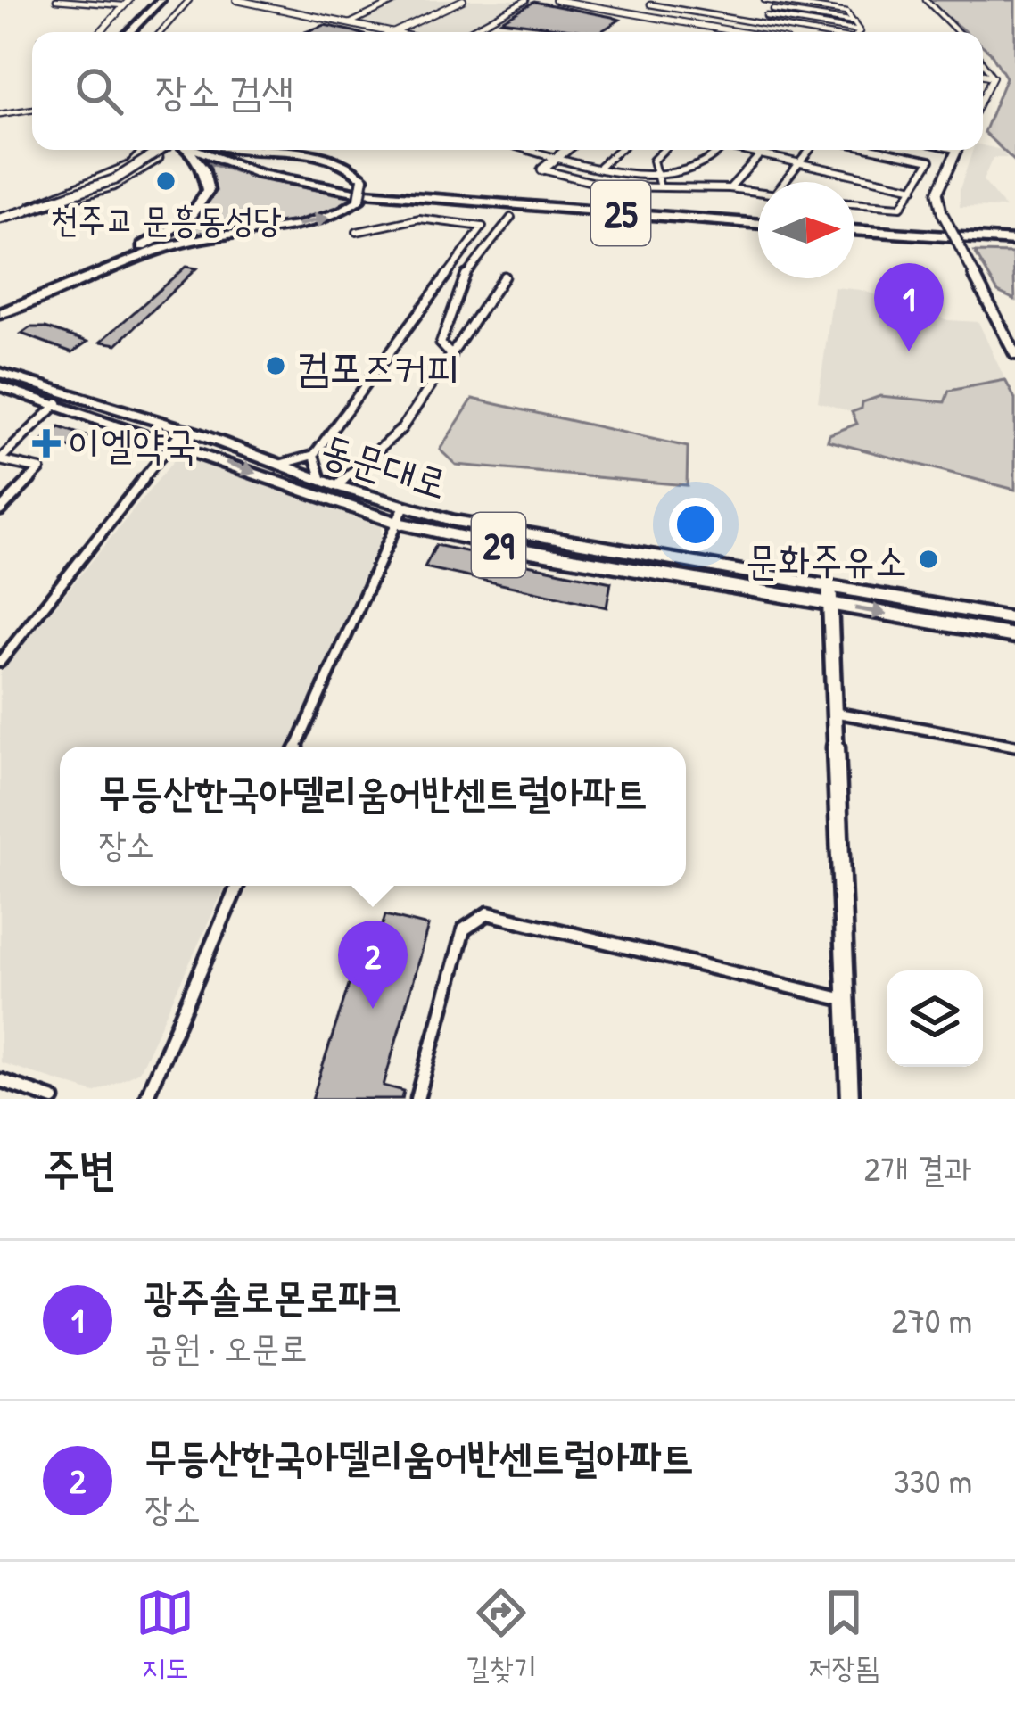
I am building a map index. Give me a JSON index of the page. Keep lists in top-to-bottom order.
{
  "streets": {
    "highway": ["25"],
    "main road": ["동문대로", "29"]
  },
  "places": {
    "other": ["천주교 문흥동성당", "컴포즈커피", "문화주유소"],
    "health": ["이엘약국"]
  },
  "north": "right",
  "page": {
    "search": "장소 검색",
    "pins": ["1", "2"],
    "popup": ["무등산한국아델리움어반센트럴아파트", "장소"],
    "heading": ["주변", "2개 결과"],
    "list": [
      {
        "mark": "1",
        "name": "광주솔로몬로파크",
        "note": "공원 · 오문로",
        "value": "270 m"
      },
      {
        "mark": "2",
        "name": "무등산한국아델리움어반센트럴아파트",
        "note": "장소",
        "value": "330 m"
      }
    ],
    "nav": ["지도", "길찾기", "저장됨"]
  }
}
